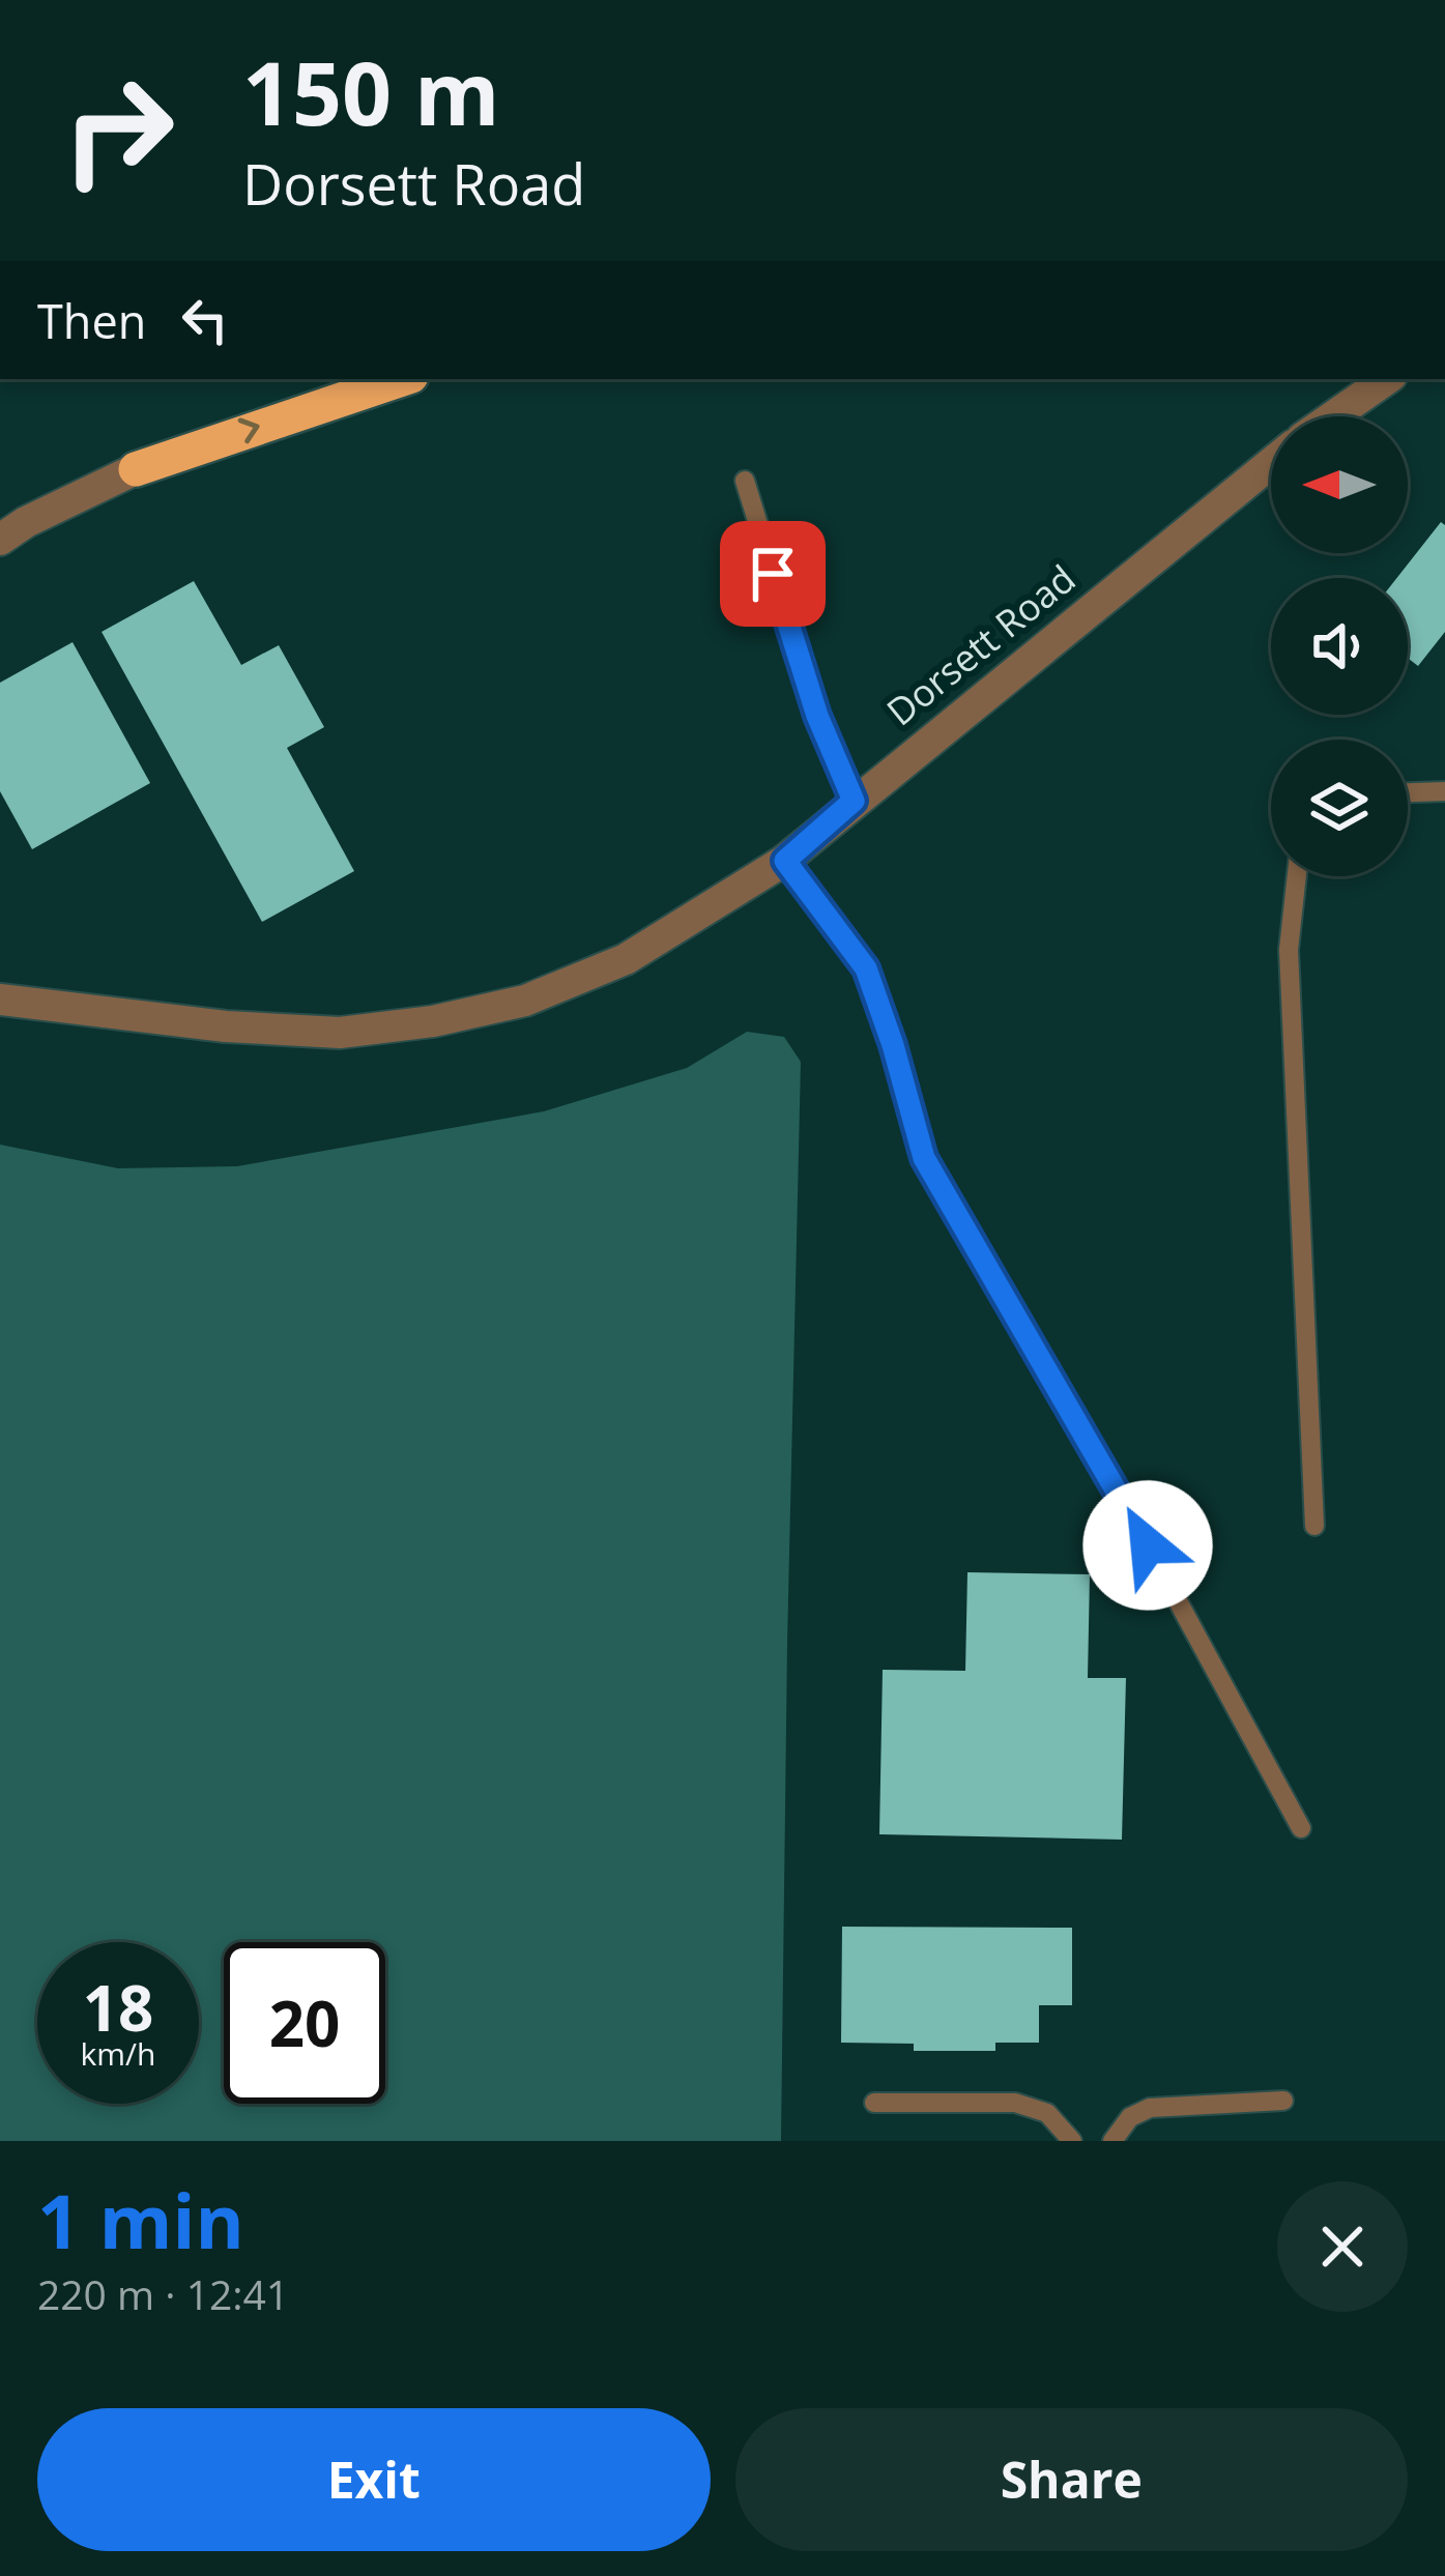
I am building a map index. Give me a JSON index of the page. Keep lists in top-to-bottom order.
{
  "streets": {
    "street": ["Dorsett Road"]
  },
  "north": "left",
  "page": {
    "turn": ["150 m", "Dorsett Road"],
    "then": "Then",
    "speed": "18 km/h",
    "limit": "20",
    "heading": ["1 min", "220 m · 12:41"],
    "buttons": ["Exit", "Share"]
  }
}
